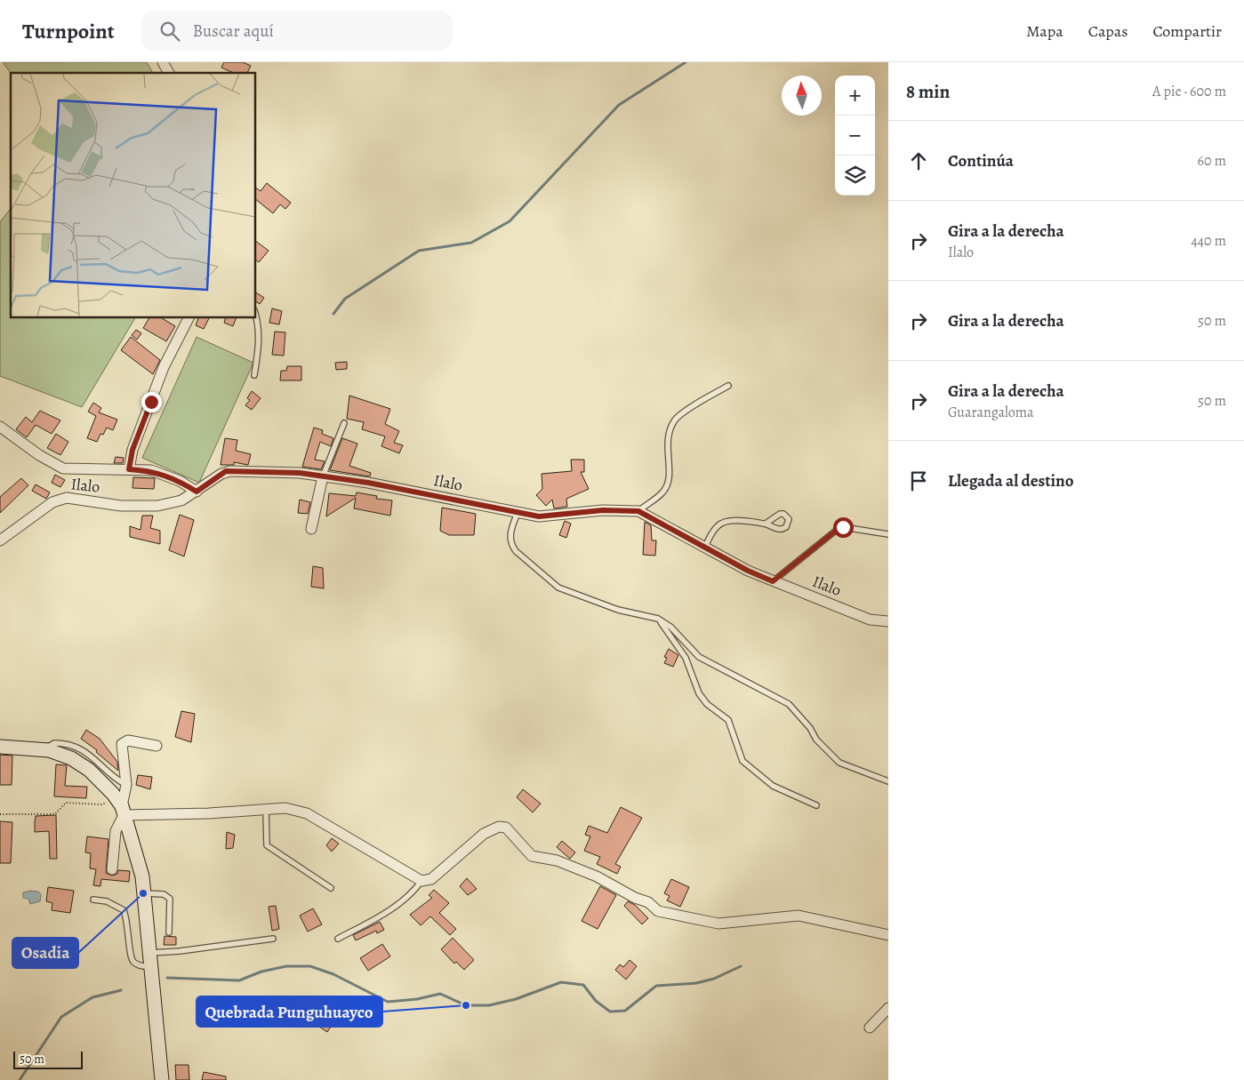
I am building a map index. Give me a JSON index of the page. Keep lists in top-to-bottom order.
{
  "streets": {
    "street": ["Ilalo"]
  },
  "places": ["Osadia", "Quebrada Punguhuayco"],
  "scale_bar": "50 m",
  "north": "top",
  "page": {
    "header": "Turnpoint",
    "search": "Buscar aquí",
    "nav": ["Mapa", "Capas", "Compartir"],
    "heading": ["8 min", "A pie · 600 m"],
    "map_buttons": ["+", "−"],
    "list": [
      ["Continúa", "60 m"],
      ["Gira a la derecha", "Ilalo", "440 m"],
      ["Gira a la derecha", "50 m"],
      ["Gira a la derecha", "Guarangaloma", "50 m"],
      "Llegada al destino"
    ],
    "scale": "50 m"
  }
}
